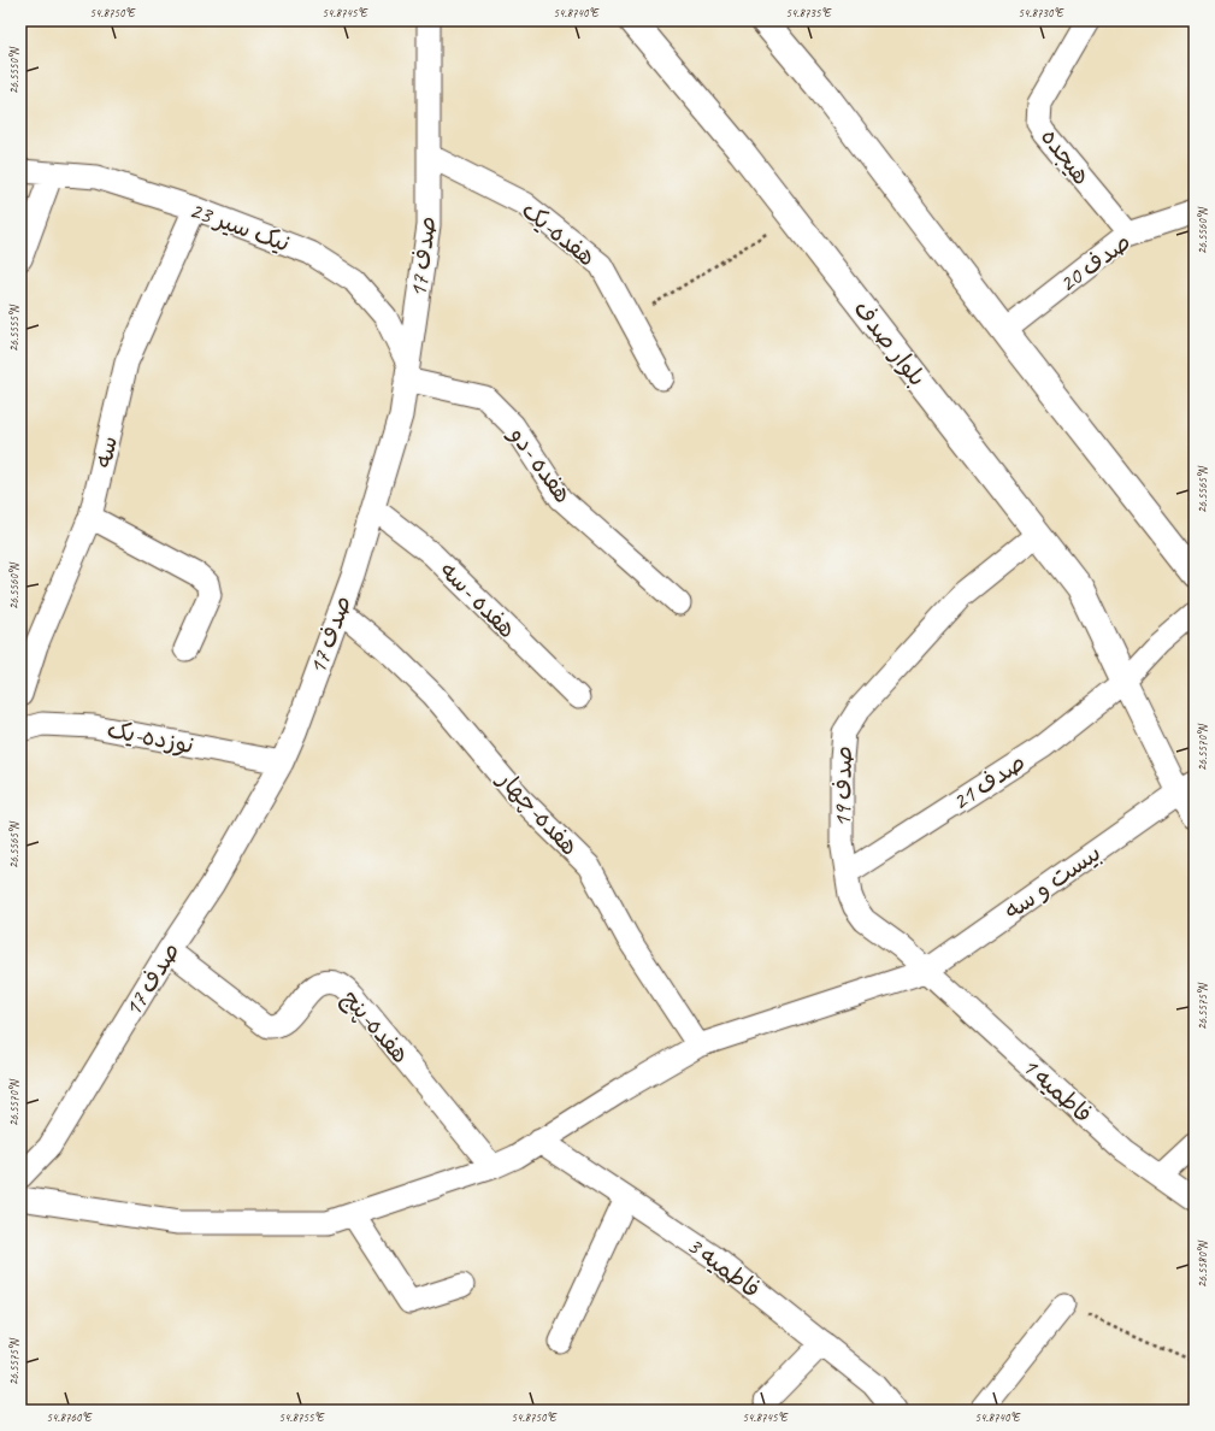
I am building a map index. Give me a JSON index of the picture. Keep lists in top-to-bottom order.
{
  "streets": {
    "street": [
      "هیجده",
      "نیک سیر 23",
      "هفده-یک",
      "صدف 17",
      "صدف 20",
      "بلوار صدف",
      "سه",
      "هفده -دو",
      "هفده -سه",
      "نوزده-یک",
      "صدف 21",
      "صدف 19",
      "هفده-چهار",
      "بیست و سه",
      "هفده-پنج",
      "فاطمیه 1",
      "فاطمیه 3"
    ]
  },
  "crossings": [
    ["هیجده", "صدف 20"],
    ["نیک سیر 23", "صدف 17"],
    ["نیک سیر 23", "سه"],
    ["نیک سیر 23", "هفده -دو"],
    ["هفده-یک", "صدف 17"],
    ["صدف 17", "هفده -دو"],
    ["صدف 17", "هفده -سه"],
    ["صدف 17", "نوزده-یک"],
    ["صدف 17", "هفده-چهار"],
    ["صدف 17", "هفده-پنج"],
    ["بلوار صدف", "صدف 21"],
    ["بلوار صدف", "صدف 19"],
    ["صدف 21", "صدف 19"],
    ["صدف 19", "بیست و سه"],
    ["صدف 19", "فاطمیه 1"],
    ["هفده-چهار", "بیست و سه"],
    ["بیست و سه", "هفده-پنج"],
    ["بیست و سه", "فاطمیه 1"],
    ["بیست و سه", "فاطمیه 3"]
  ],
  "coordinates": [
    "54.8750°E",
    "54.8745°E",
    "54.8740°E",
    "54.8735°E",
    "54.8730°E",
    "26.5550°N",
    "26.5560°N",
    "26.5555°N",
    "26.5565°N",
    "26.5570°N",
    "26.5575°N",
    "26.5580°N",
    "54.8760°E",
    "54.8755°E"
  ]
}
